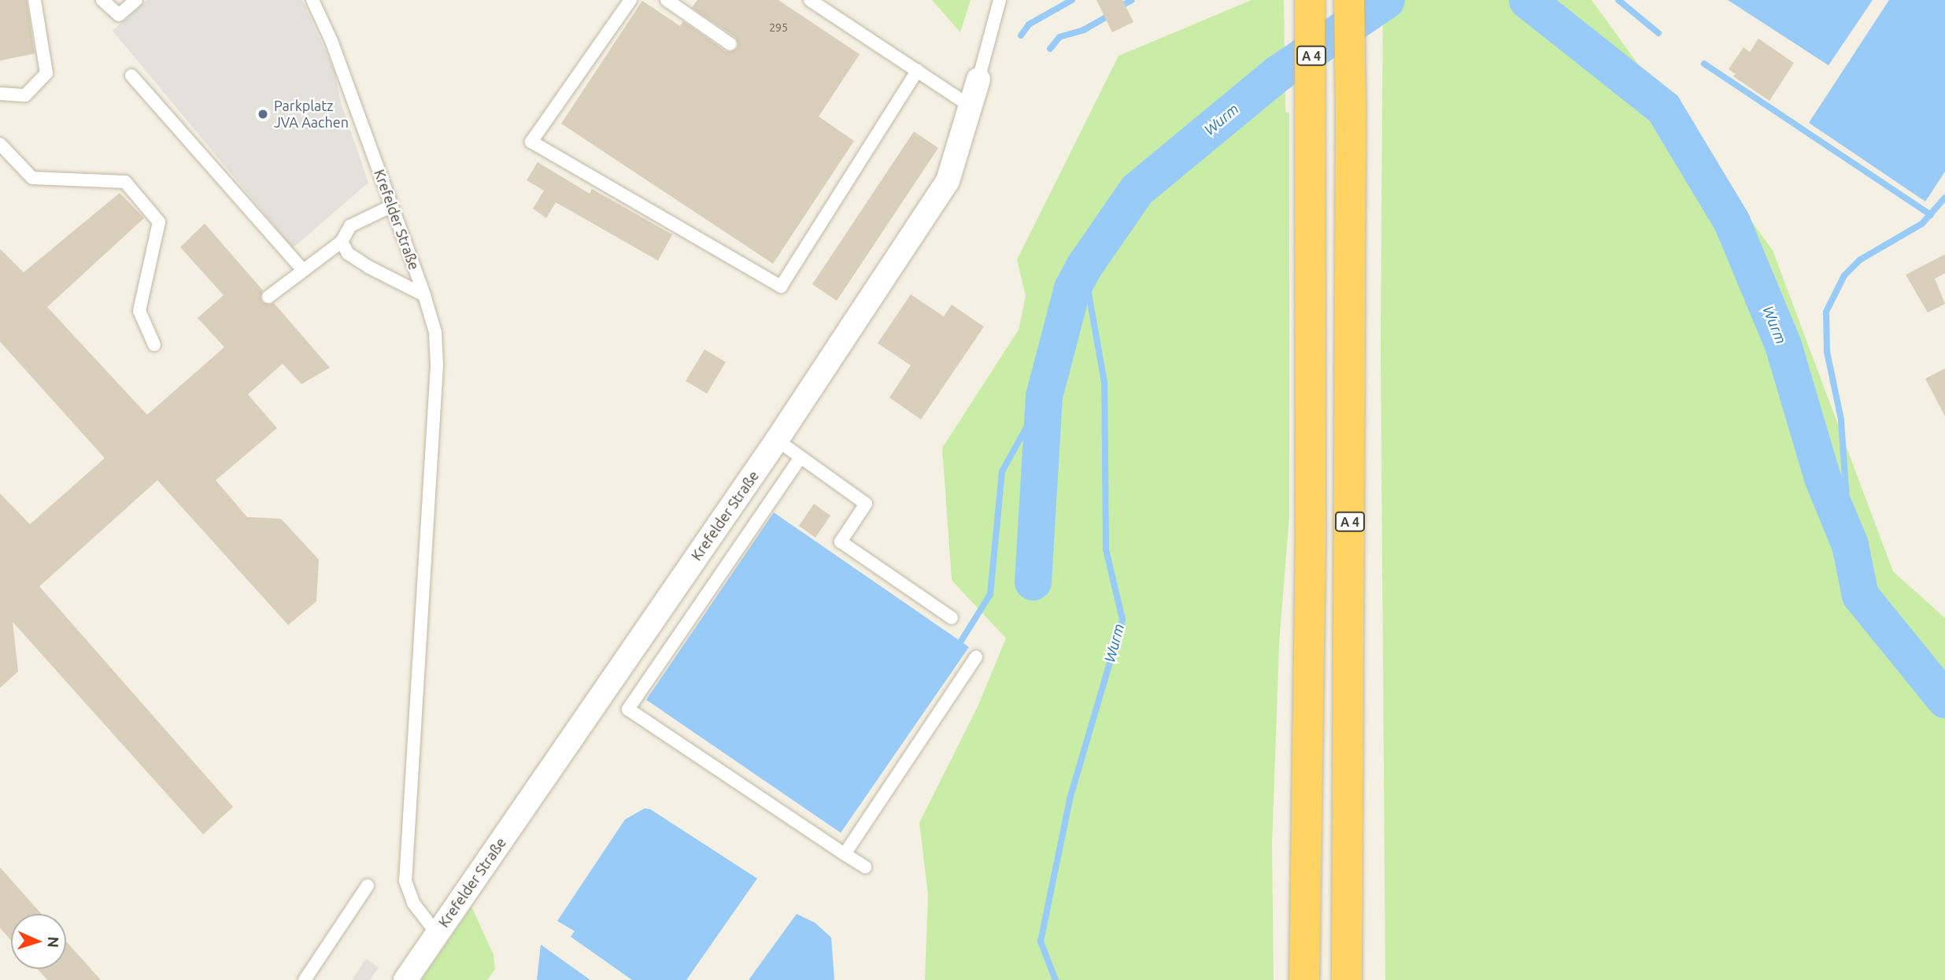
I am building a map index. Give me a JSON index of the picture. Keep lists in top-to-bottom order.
{
  "streets": {
    "highway": ["A 4"],
    "street": ["Krefelder Straße"]
  },
  "water": ["Wurm"],
  "places": ["Parkplatz JVA Aachen"],
  "house_numbers": ["295"],
  "north": "right"
}
